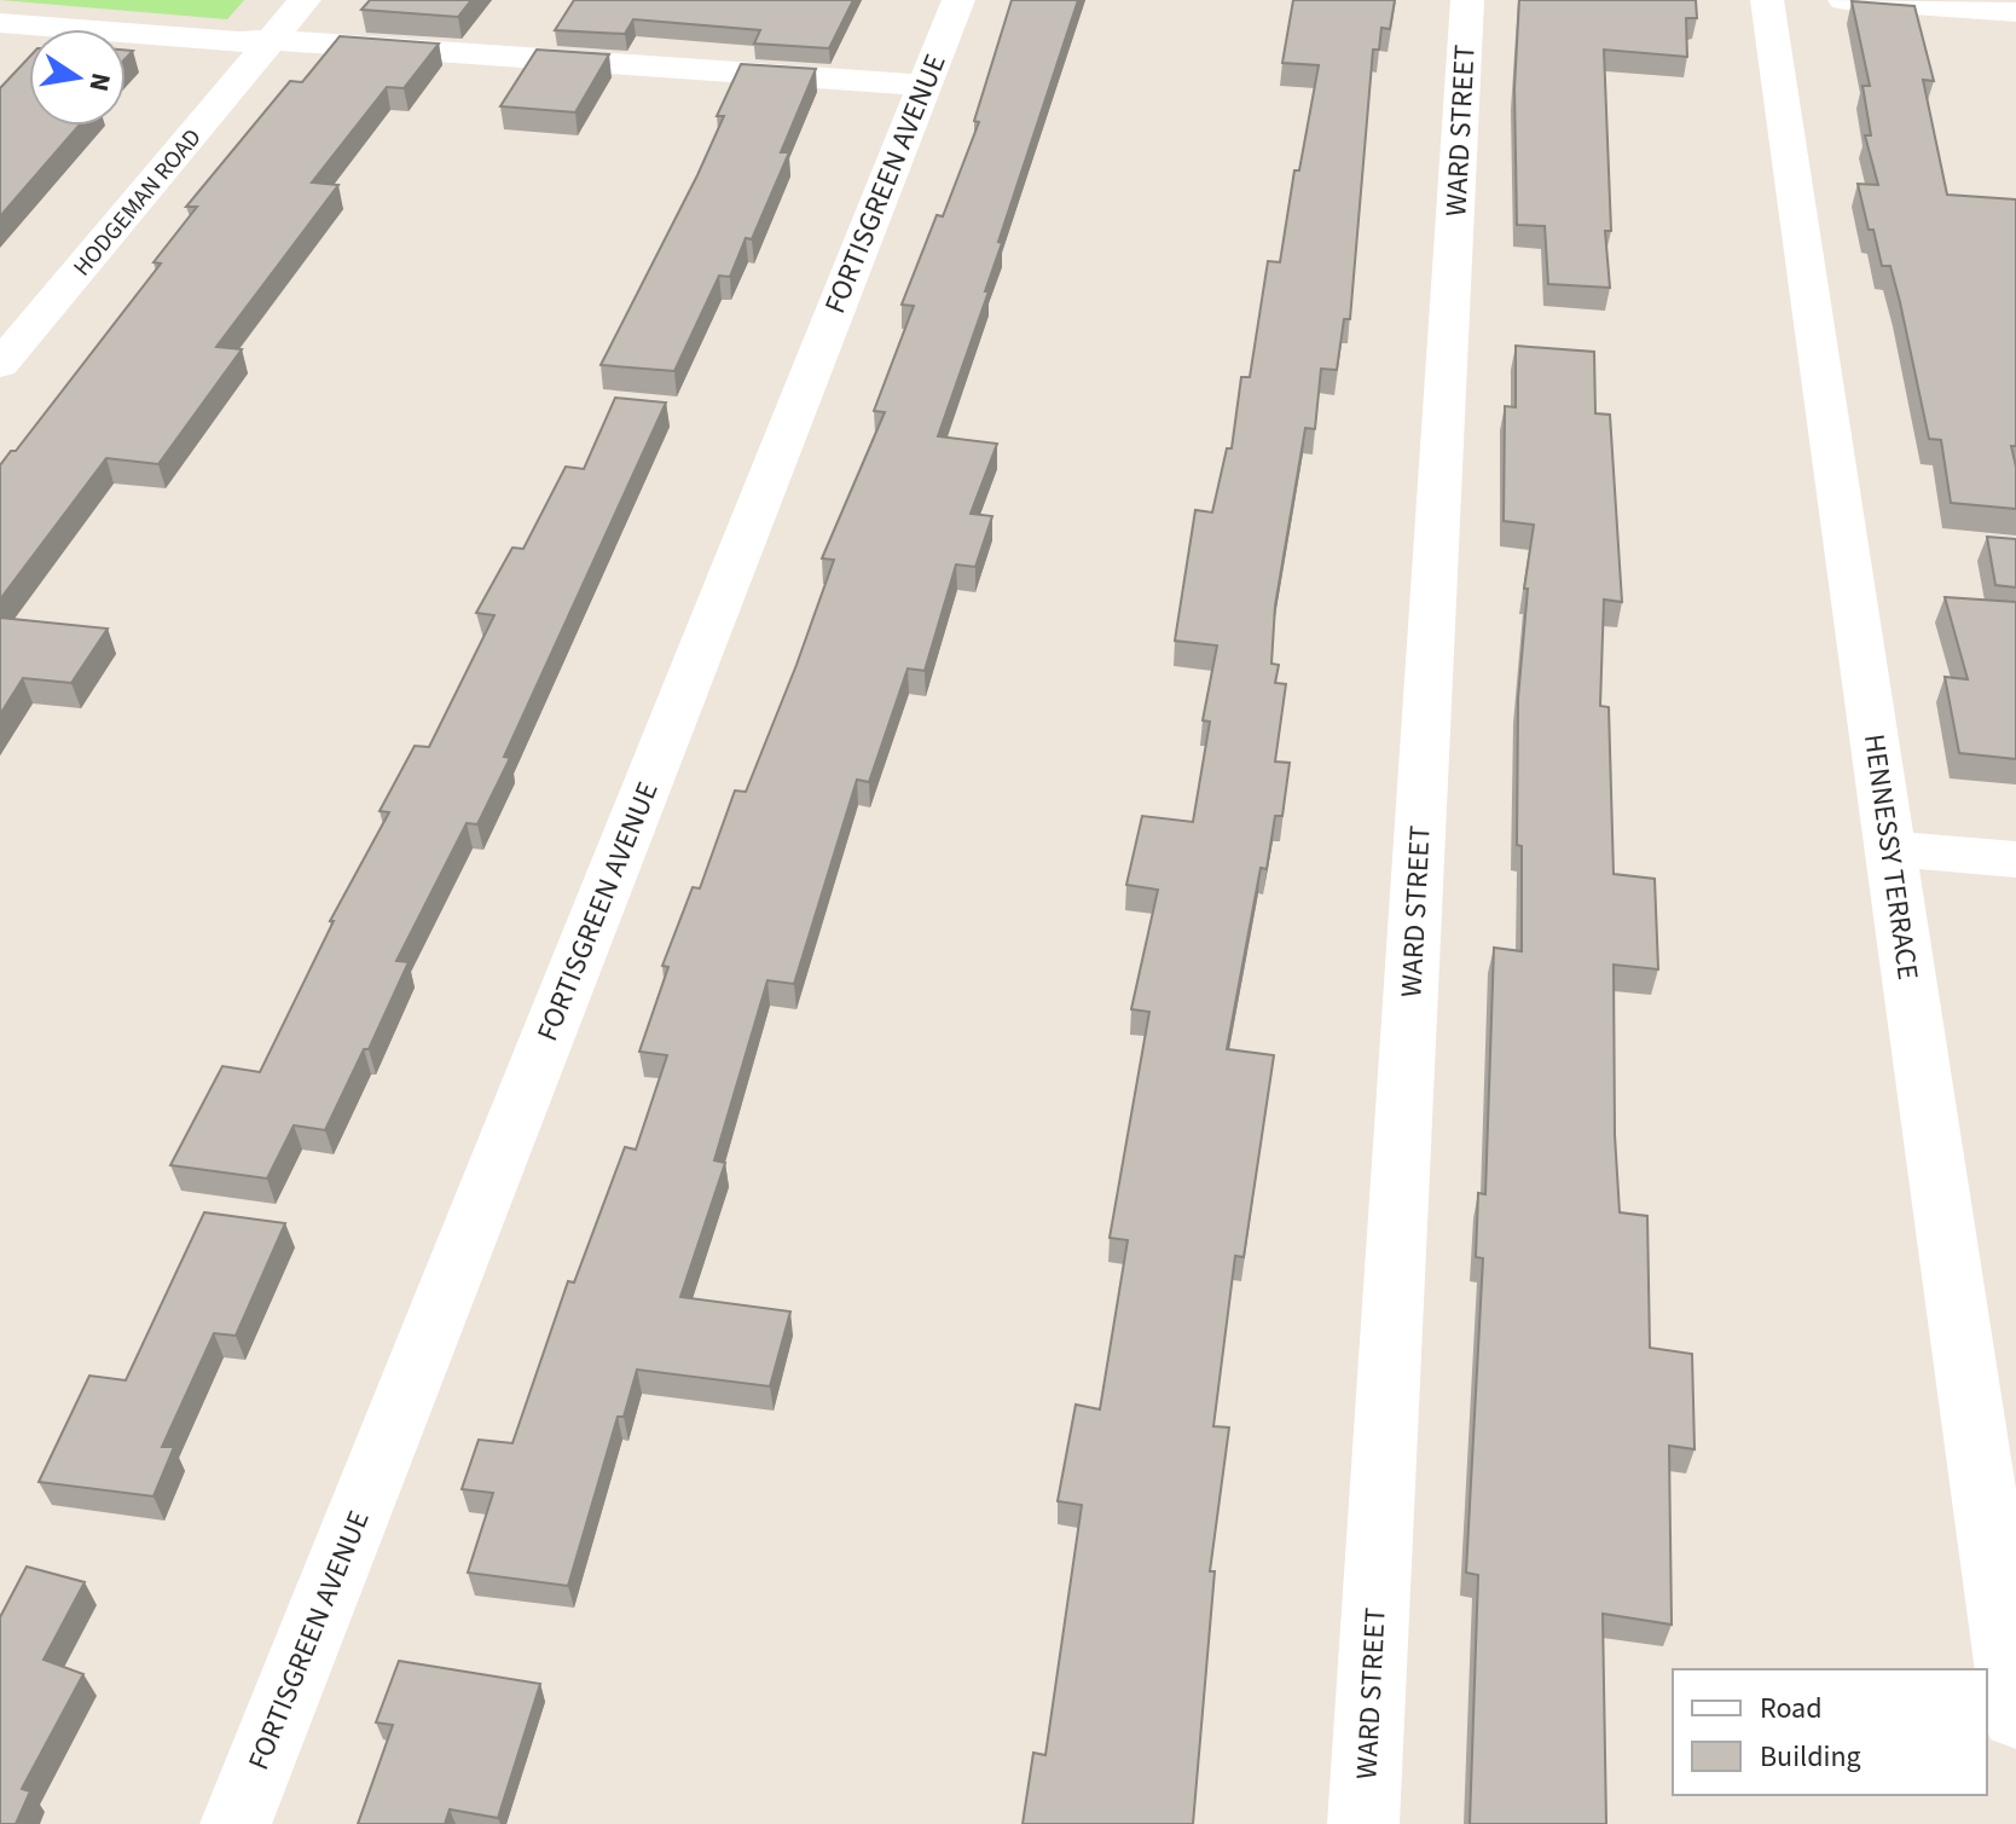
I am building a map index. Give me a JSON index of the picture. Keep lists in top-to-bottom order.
{
  "streets": {
    "street": [
      "WARD STREET",
      "FORTISGREEN AVENUE",
      "HODGEMAN ROAD",
      "HENNESSY TERRACE"
    ]
  },
  "legend": ["Road", "Building"],
  "north": "right"
}
